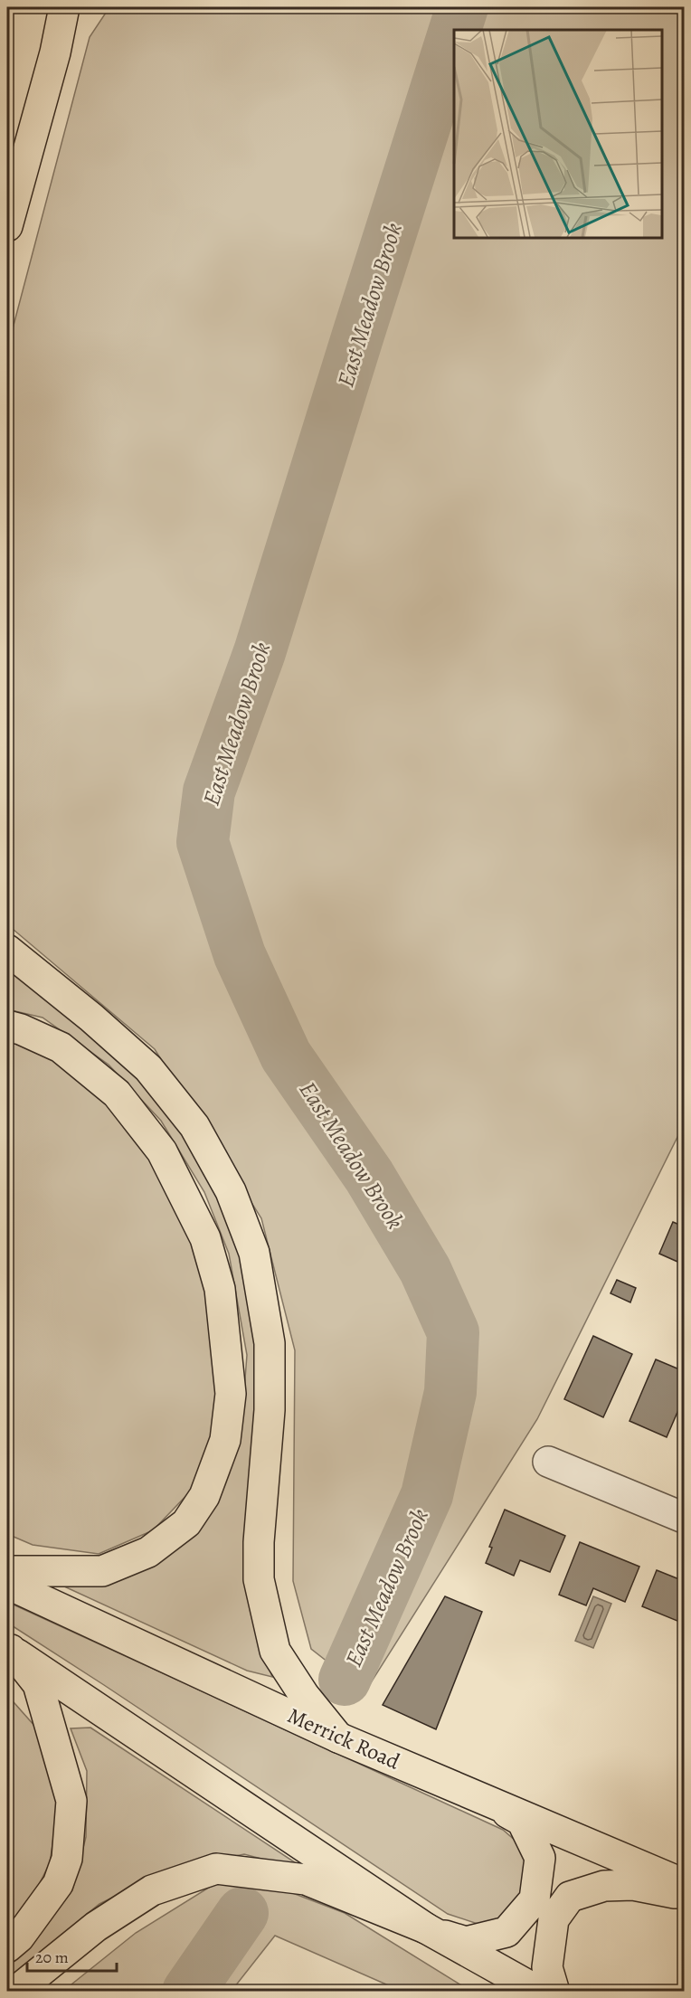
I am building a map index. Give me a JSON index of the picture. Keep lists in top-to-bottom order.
{
  "streets": {
    "main road": ["Merrick Road"]
  },
  "water": ["East Meadow Brook"],
  "scale_bar": "20 m"
}
